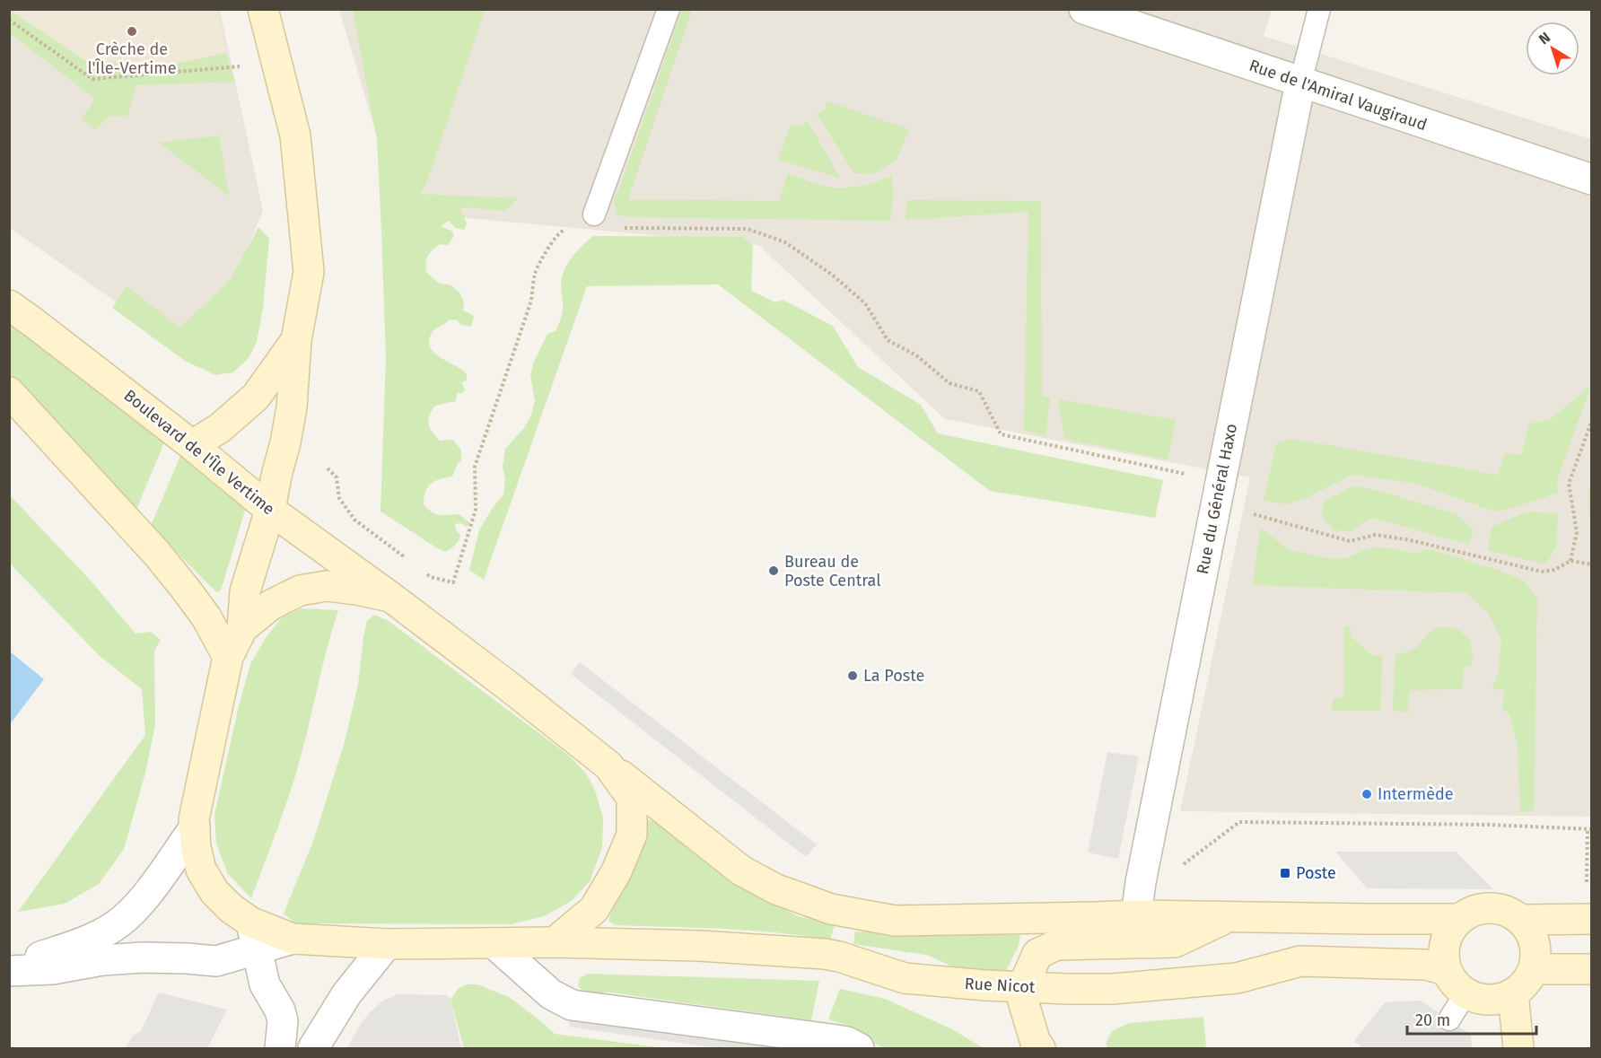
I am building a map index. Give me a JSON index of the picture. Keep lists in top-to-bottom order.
{
  "streets": {
    "main road": ["Boulevard de l'Île Vertime", "Rue Nicot"],
    "street": ["Rue de l'Amiral Vaugiraud", "Rue du Général Haxo"]
  },
  "crossings": [
    ["Rue de l'Amiral Vaugiraud", "Rue du Général Haxo"]
  ],
  "places": {
    "other": [
      "Crèche de l'Île-Vertime",
      "Bureau de Poste Central",
      "La Poste",
      "Intermède"
    ],
    "transit": ["Poste"]
  },
  "scale_bar": "20 m",
  "north": "top left"
}
